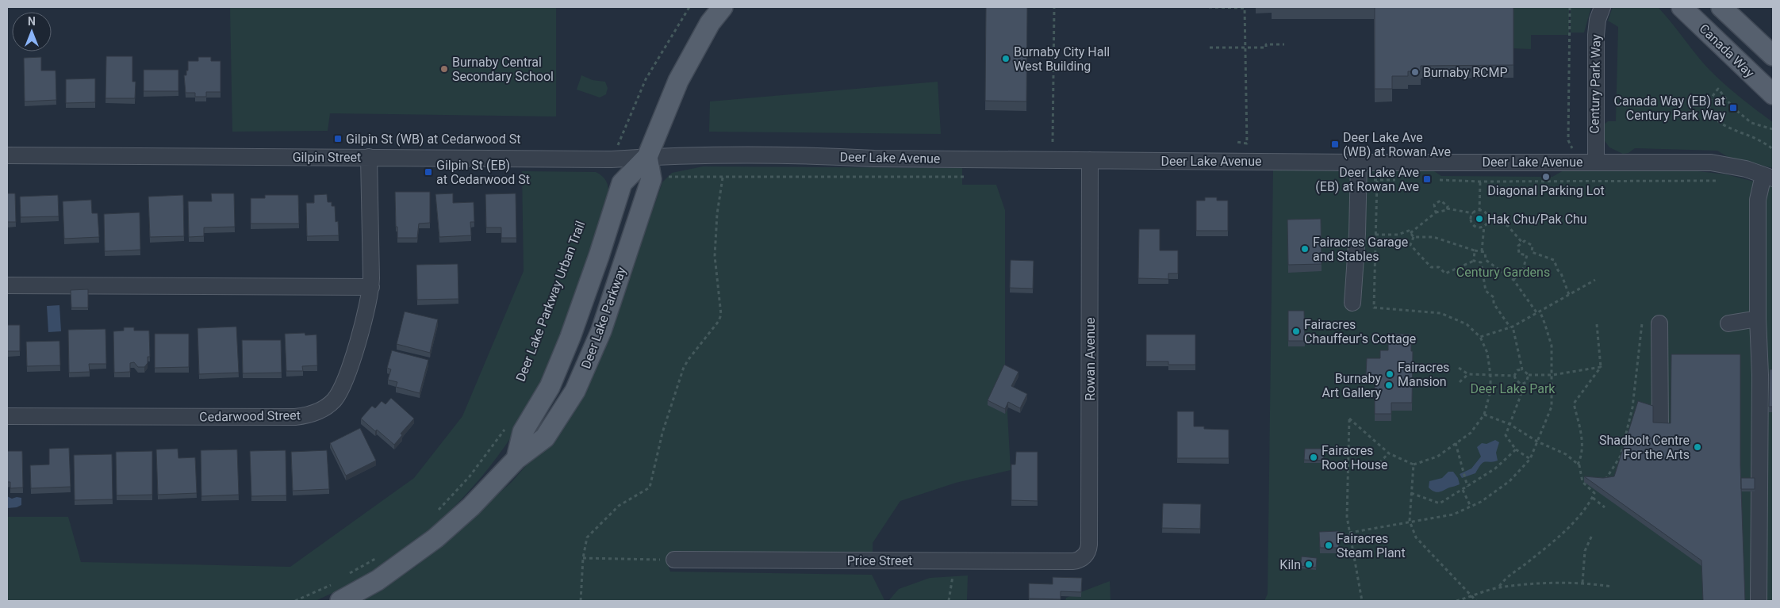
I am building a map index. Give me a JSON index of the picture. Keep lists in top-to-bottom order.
{
  "streets": {
    "main road": ["Canada Way", "Deer Lake Parkway"],
    "street": [
      "Century Park Way",
      "Gilpin Street",
      "Deer Lake Avenue",
      "Rowan Avenue",
      "Cedarwood Street",
      "Price Street"
    ]
  },
  "crossings": [
    ["Century Park Way", "Deer Lake Avenue"],
    ["Gilpin Street", "Deer Lake Avenue"],
    ["Gilpin Street", "Deer Lake Parkway"],
    ["Gilpin Street", "Cedarwood Street"],
    ["Deer Lake Avenue", "Deer Lake Parkway"],
    ["Deer Lake Avenue", "Rowan Avenue"],
    ["Rowan Avenue", "Price Street"]
  ],
  "parks": ["Century Gardens", "Deer Lake Park"],
  "places": {
    "other": [
      "Burnaby City Hall West Building",
      "Burnaby Central Secondary School",
      "Burnaby RCMP",
      "Diagonal Parking Lot",
      "Hak Chu/Pak Chu",
      "Fairacres Garage and Stables",
      "Fairacres Chauffeur's Cottage",
      "Fairacres Mansion",
      "Burnaby Art Gallery",
      "Shadbolt Centre For the Arts",
      "Fairacres Root House",
      "Fairacres Steam Plant",
      "Kiln"
    ],
    "transit": [
      "Canada Way (EB) at Century Park Way",
      "Gilpin St (WB) at Cedarwood St",
      "Deer Lake Ave (WB) at Rowan Ave",
      "Gilpin St (EB) at Cedarwood St",
      "Deer Lake Ave (EB) at Rowan Ave"
    ]
  },
  "north": "top"
}
